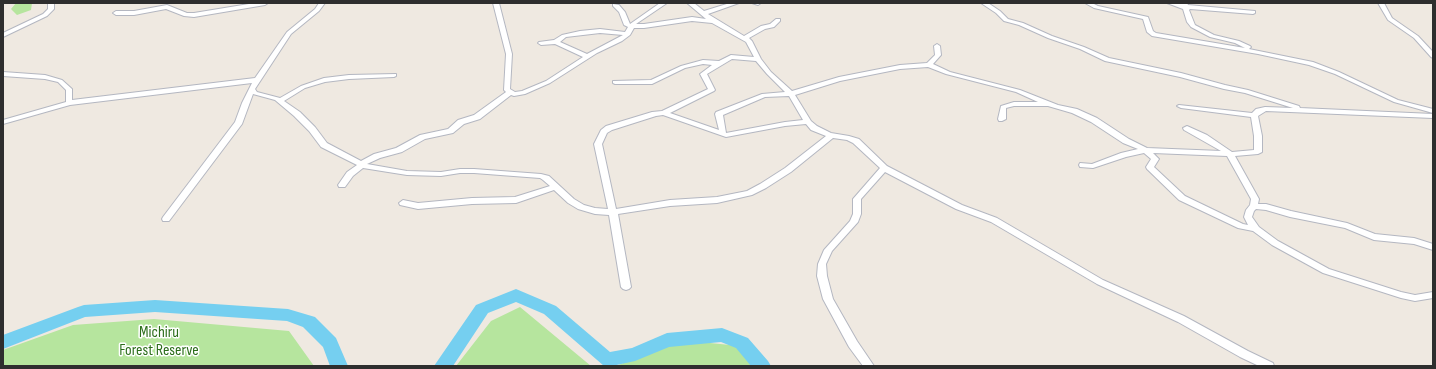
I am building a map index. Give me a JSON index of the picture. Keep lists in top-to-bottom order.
{
  "parks": ["Michiru Forest Reserve"]
}
